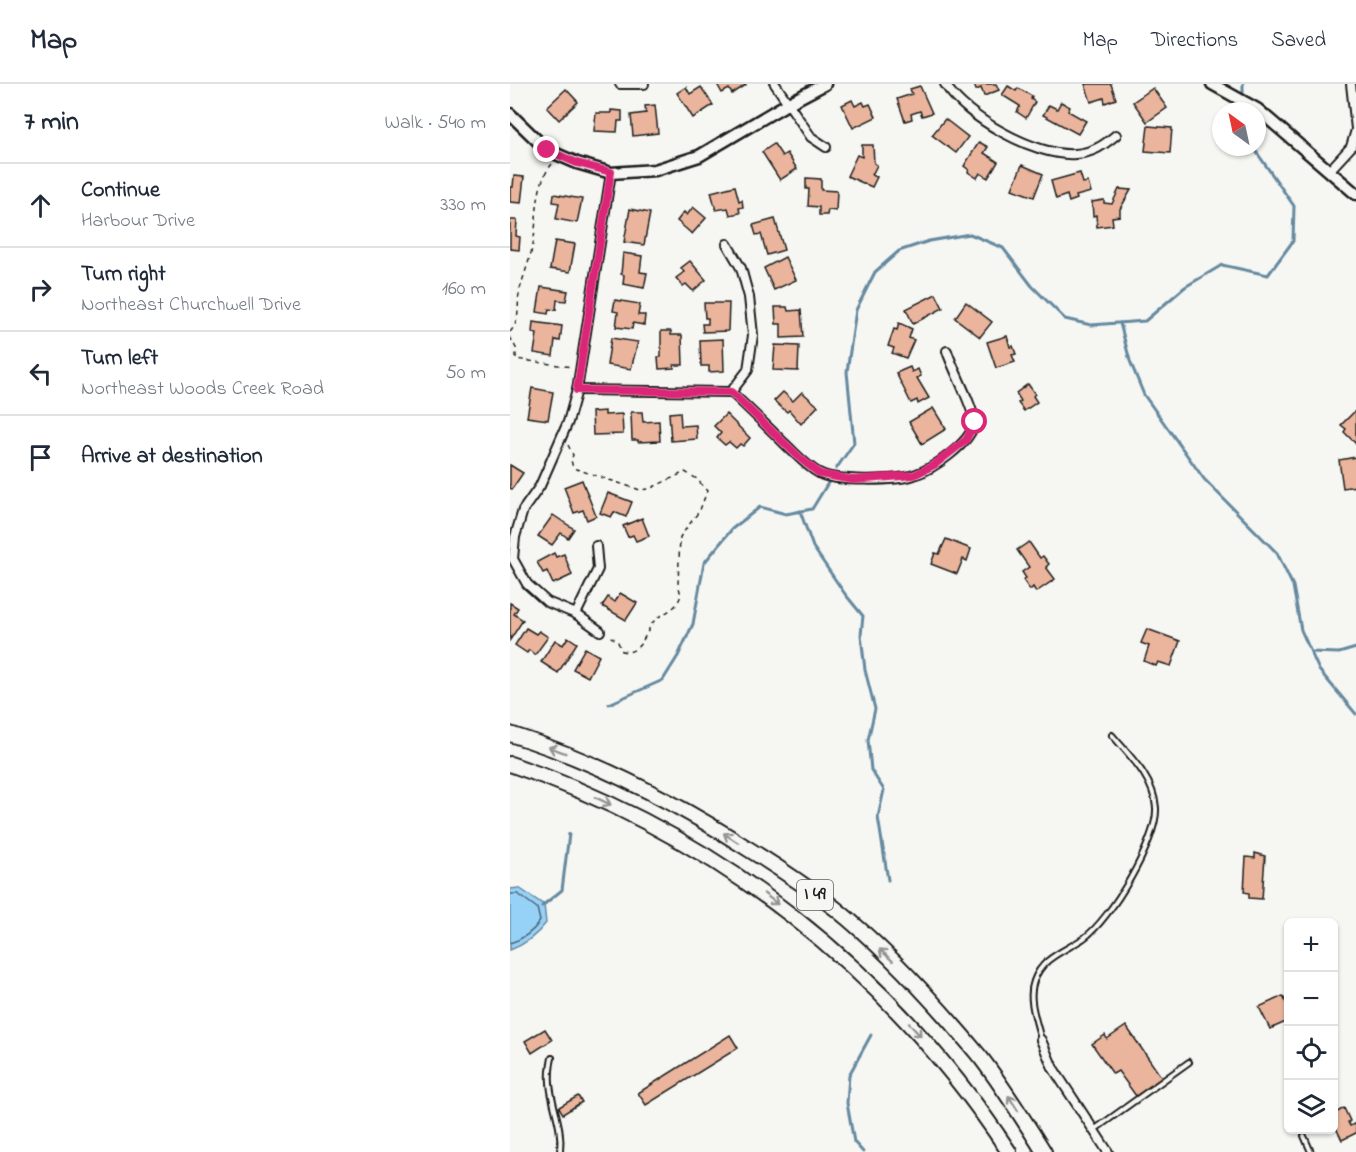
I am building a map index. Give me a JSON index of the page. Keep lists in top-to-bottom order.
{
  "streets": {
    "highway": ["I 49"]
  },
  "north": "top left",
  "page": {
    "header": "Map",
    "nav": ["Map", "Directions", "Saved"],
    "heading": ["7 min", "Walk · 540 m"],
    "list": [
      ["Continue", "Harbour Drive", "330 m"],
      ["Turn right", "Northeast Churchwell Drive", "160 m"],
      ["Turn left", "Northeast Woods Creek Road", "50 m"],
      "Arrive at destination"
    ],
    "map_buttons": ["+", "−"]
  }
}
